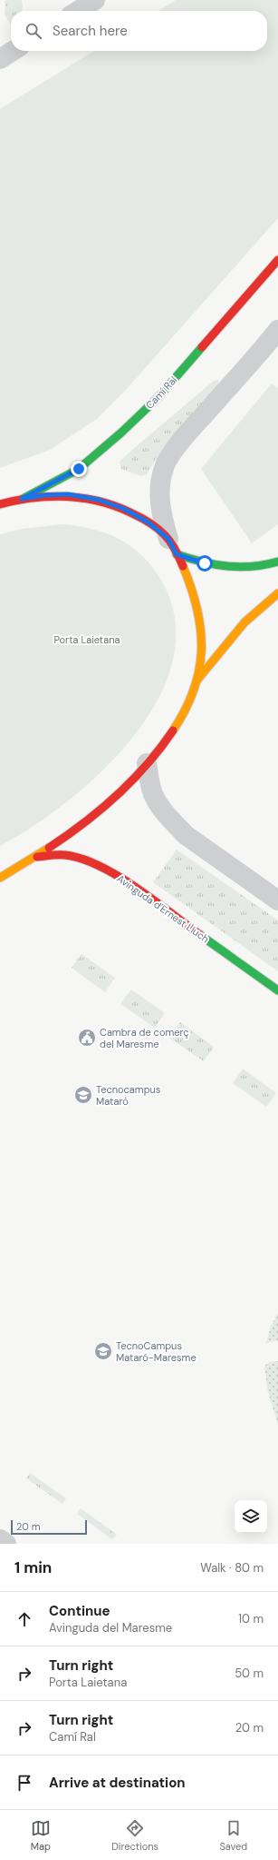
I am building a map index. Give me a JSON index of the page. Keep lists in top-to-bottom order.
{
  "streets": {
    "main road": ["Camí Ral", "Avinguda d'Ernest Lluch"]
  },
  "parks": ["Porta Laietana"],
  "places": {
    "public building": ["Cambra de comerç del Maresme"],
    "school or university": ["Tecnocampus Mataró", "TecnoCampus Mataró-Maresme"]
  },
  "scale_bar": "20 m",
  "page": {
    "search": "Search here",
    "scale": "20 m",
    "heading": ["1 min", "Walk · 80 m"],
    "list": [
      ["Continue", "Avinguda del Maresme", "10 m"],
      ["Turn right", "Porta Laietana", "50 m"],
      ["Turn right", "Camí Ral", "20 m"],
      "Arrive at destination"
    ],
    "nav": ["Map", "Directions", "Saved"]
  }
}
